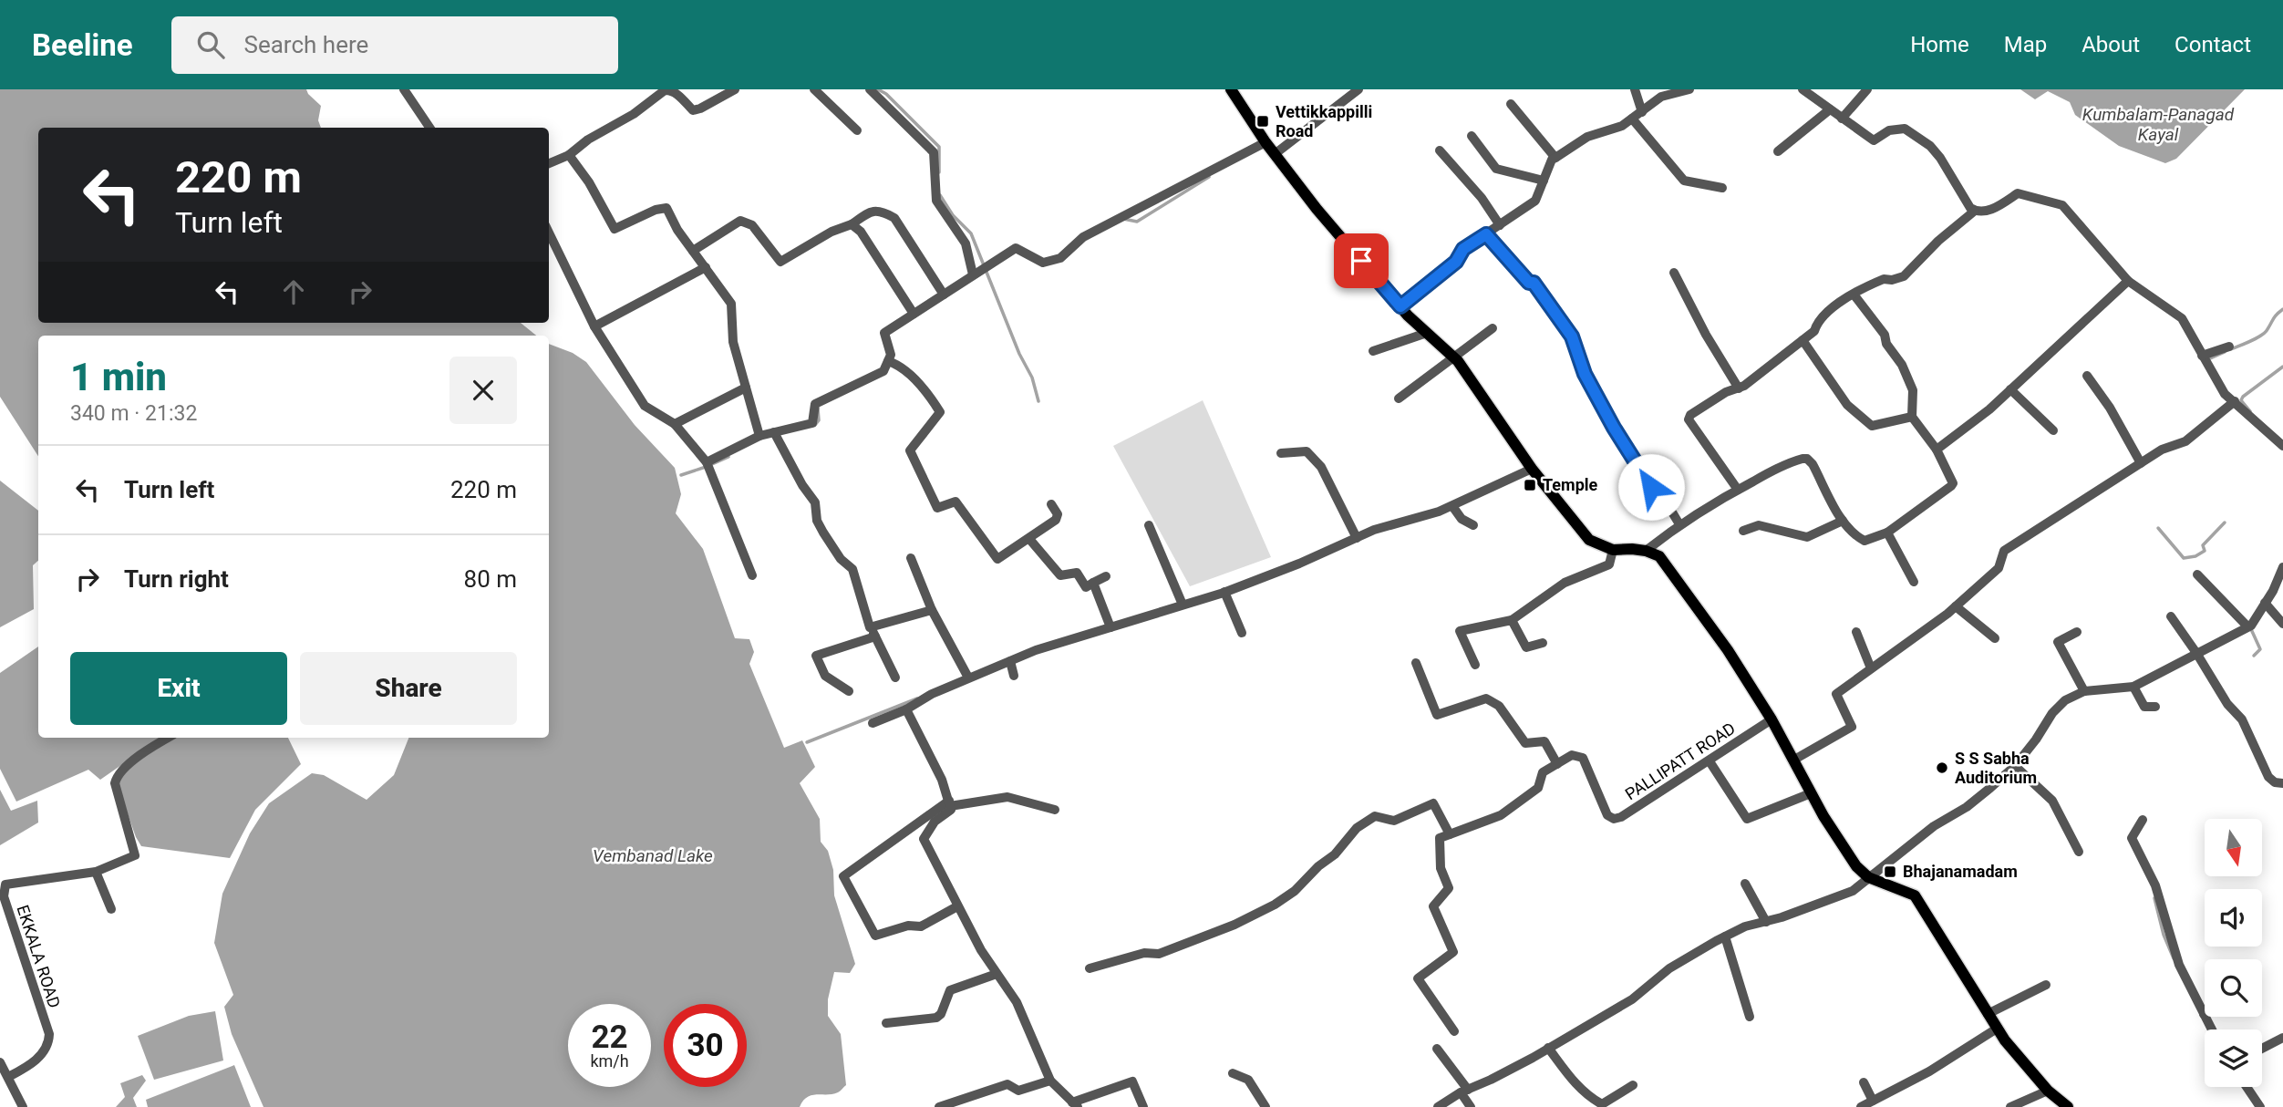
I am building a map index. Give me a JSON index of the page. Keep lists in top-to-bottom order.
{
  "streets": {
    "street": ["PALLIPATT ROAD", "EKKALA ROAD"]
  },
  "water": ["Kumbalam-Panagad Kayal", "Vembanad Lake"],
  "places": {
    "transit": ["Vettikkappilli Road", "Temple", "Bhajanamadam"],
    "other": ["S S Sabha Auditorium"]
  },
  "north": "bottom",
  "page": {
    "header": "Beeline",
    "search": "Search here",
    "nav": [
      "Home",
      "Map",
      "About",
      "Contact"
    ],
    "turn": ["220 m", "Turn left"],
    "heading": ["1 min", "340 m · 21:32"],
    "list": [
      {
        "name": "Turn left",
        "value": "220 m"
      },
      {
        "name": "Turn right",
        "value": "80 m"
      }
    ],
    "buttons": ["Exit", "Share"],
    "speed": "22 km/h",
    "limit": "30"
  }
}
